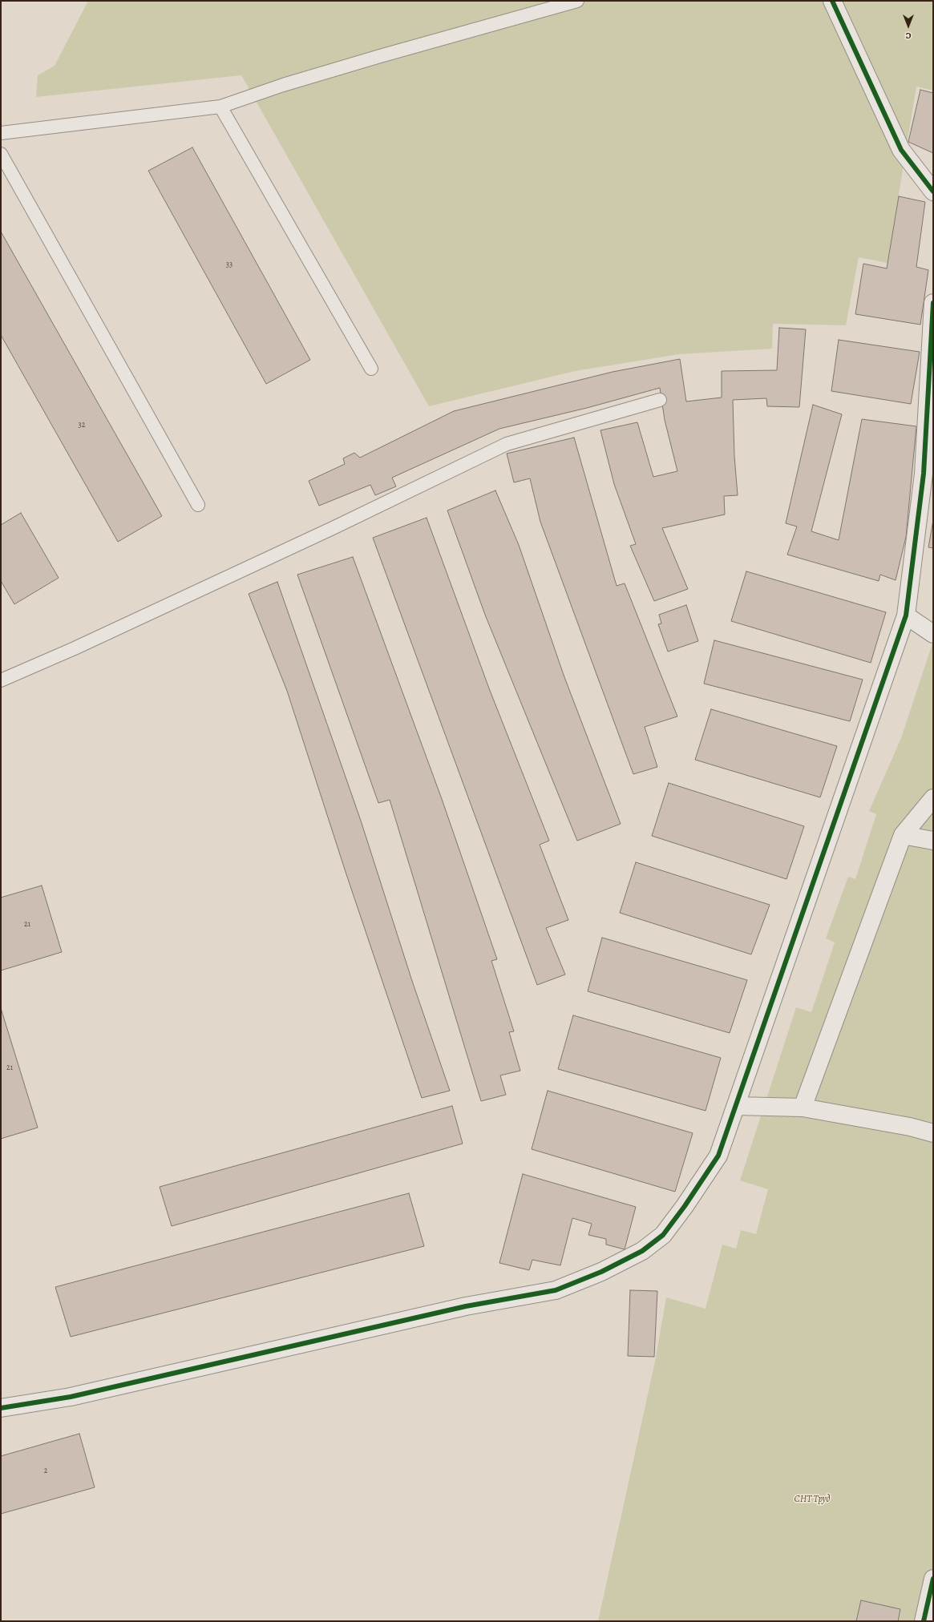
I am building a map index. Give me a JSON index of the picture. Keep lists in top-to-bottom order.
{
  "parks": ["СНТ Труд"],
  "house_numbers": [
    "33",
    "32",
    "21",
    "21",
    "2"
  ],
  "north": "bottom"
}
